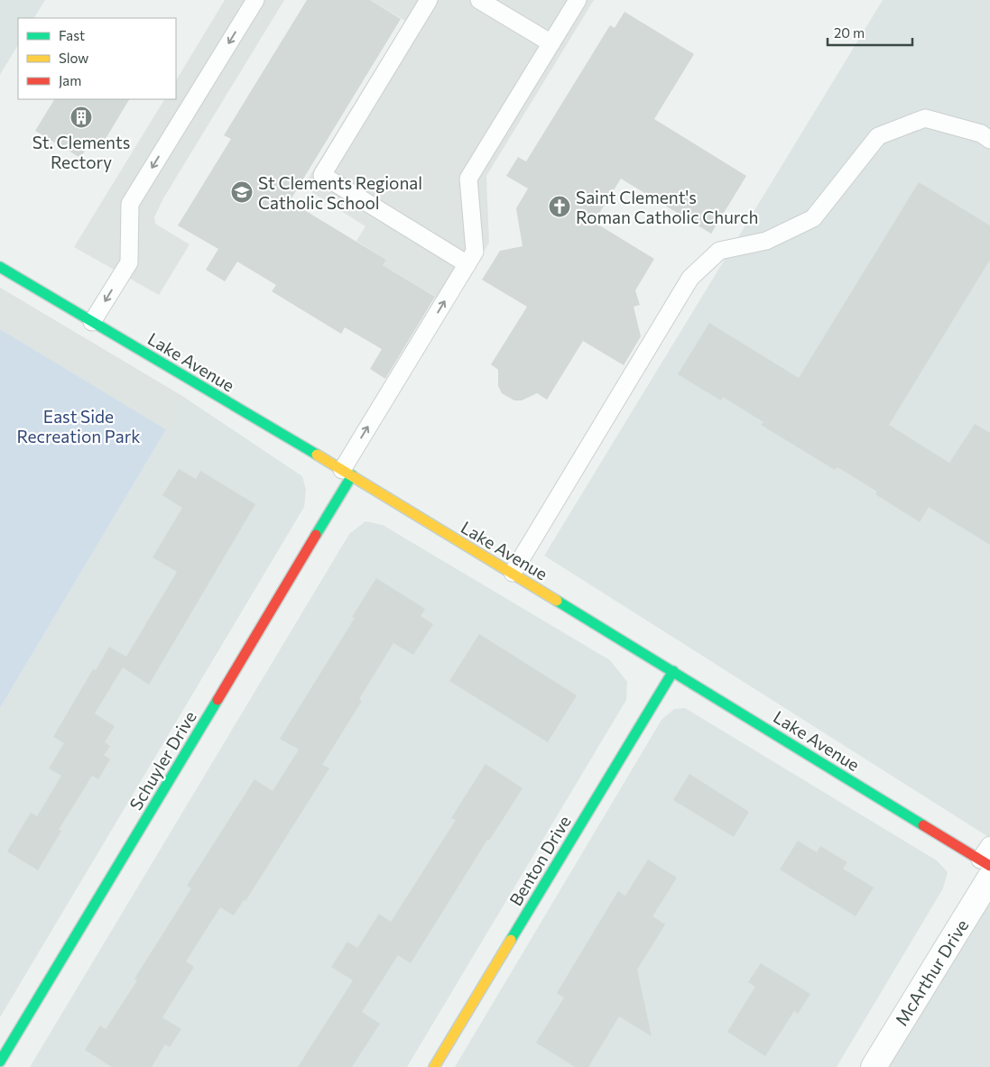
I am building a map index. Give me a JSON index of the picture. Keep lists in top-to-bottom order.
{
  "streets": {
    "street": [
      "Lake Avenue",
      "Schuyler Drive",
      "Benton Drive",
      "McArthur Drive"
    ]
  },
  "crossings": [
    ["Lake Avenue", "Schuyler Drive"],
    ["Lake Avenue", "Benton Drive"],
    ["Lake Avenue", "McArthur Drive"]
  ],
  "parks": ["East Side Recreation Park"],
  "places": {
    "building": ["St. Clements Rectory"],
    "school or university": ["St Clements Regional Catholic School"],
    "church": ["Saint Clement's Roman Catholic Church"]
  },
  "legend": ["Fast", "Slow", "Jam"],
  "scale_bar": "20 m"
}
